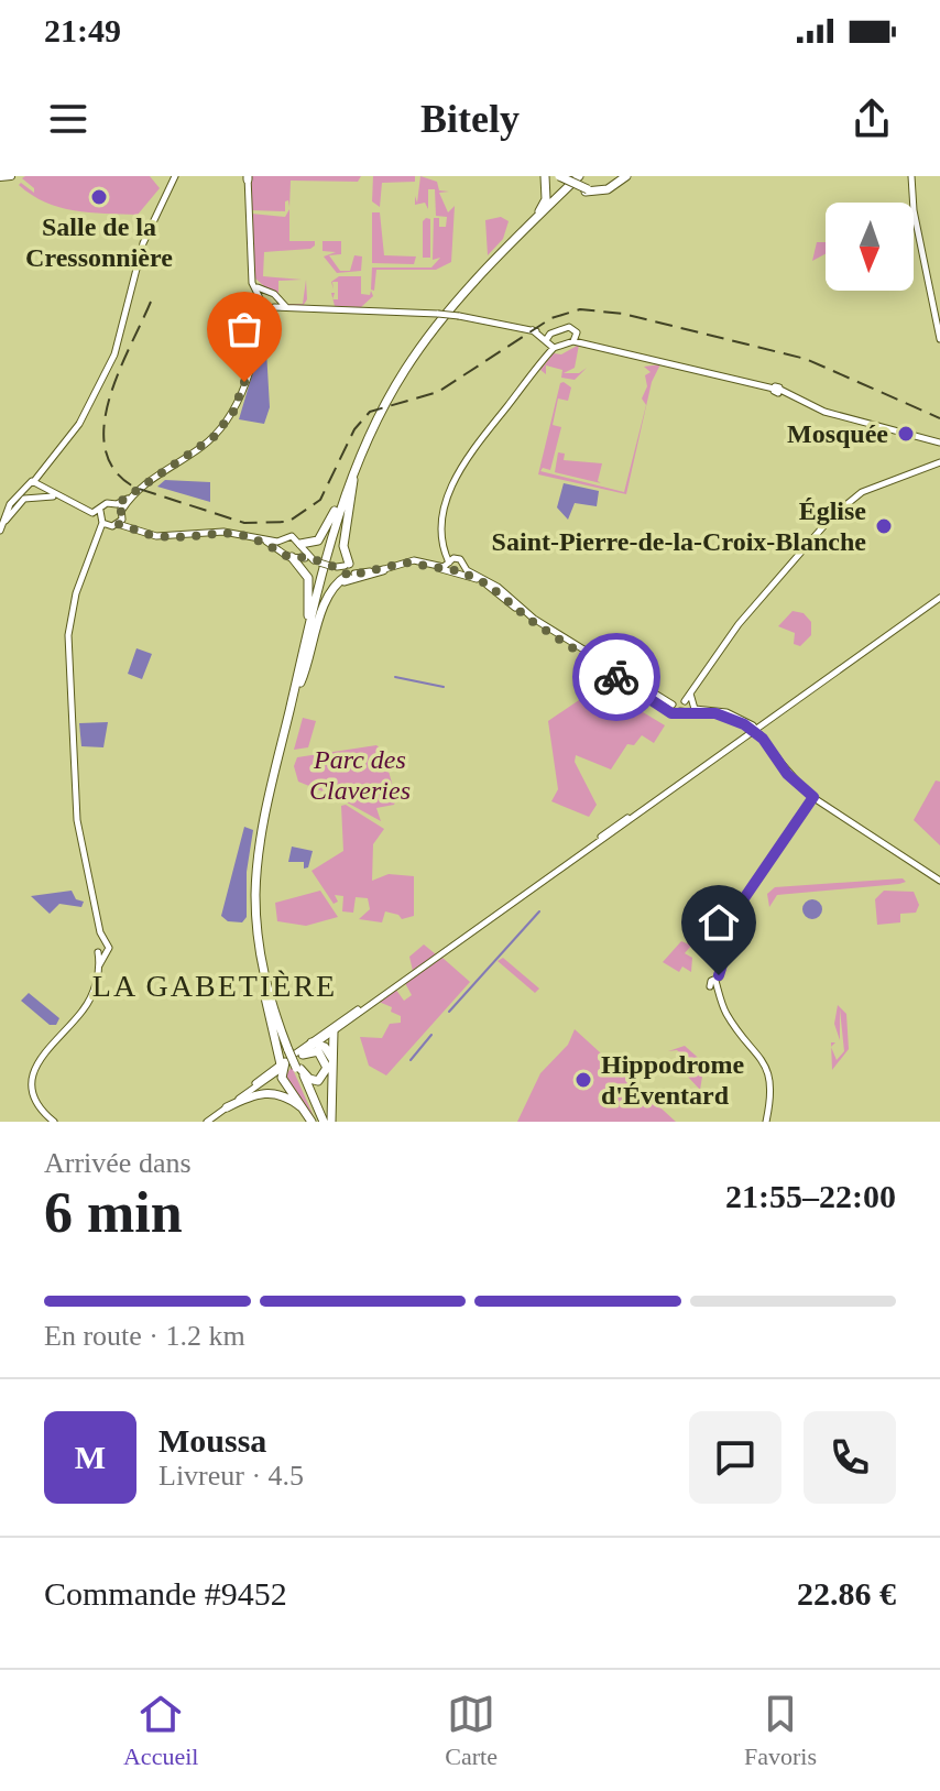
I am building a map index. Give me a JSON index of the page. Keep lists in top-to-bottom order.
{
  "districts": ["LA GABETIÈRE"],
  "parks": ["Parc des Claveries"],
  "places": [
    "Salle de la Cressonnière",
    "Mosquée",
    "Église Saint-Pierre-de-la-Croix-Blanche",
    "Hippodrome d'Éventard"
  ],
  "north": "bottom",
  "page": {
    "status": "21:49",
    "header": "Bitely",
    "heading": ["6 min", "Arrivée dans", "21:55–22:00"],
    "panel": [
      "Moussa",
      "Livreur · 4.5",
      "Commande #9452",
      "22.86 €"
    ],
    "bar": "En route · 1.2 km",
    "round": "M",
    "tabs": ["Accueil", "Carte", "Favoris"]
  }
}
